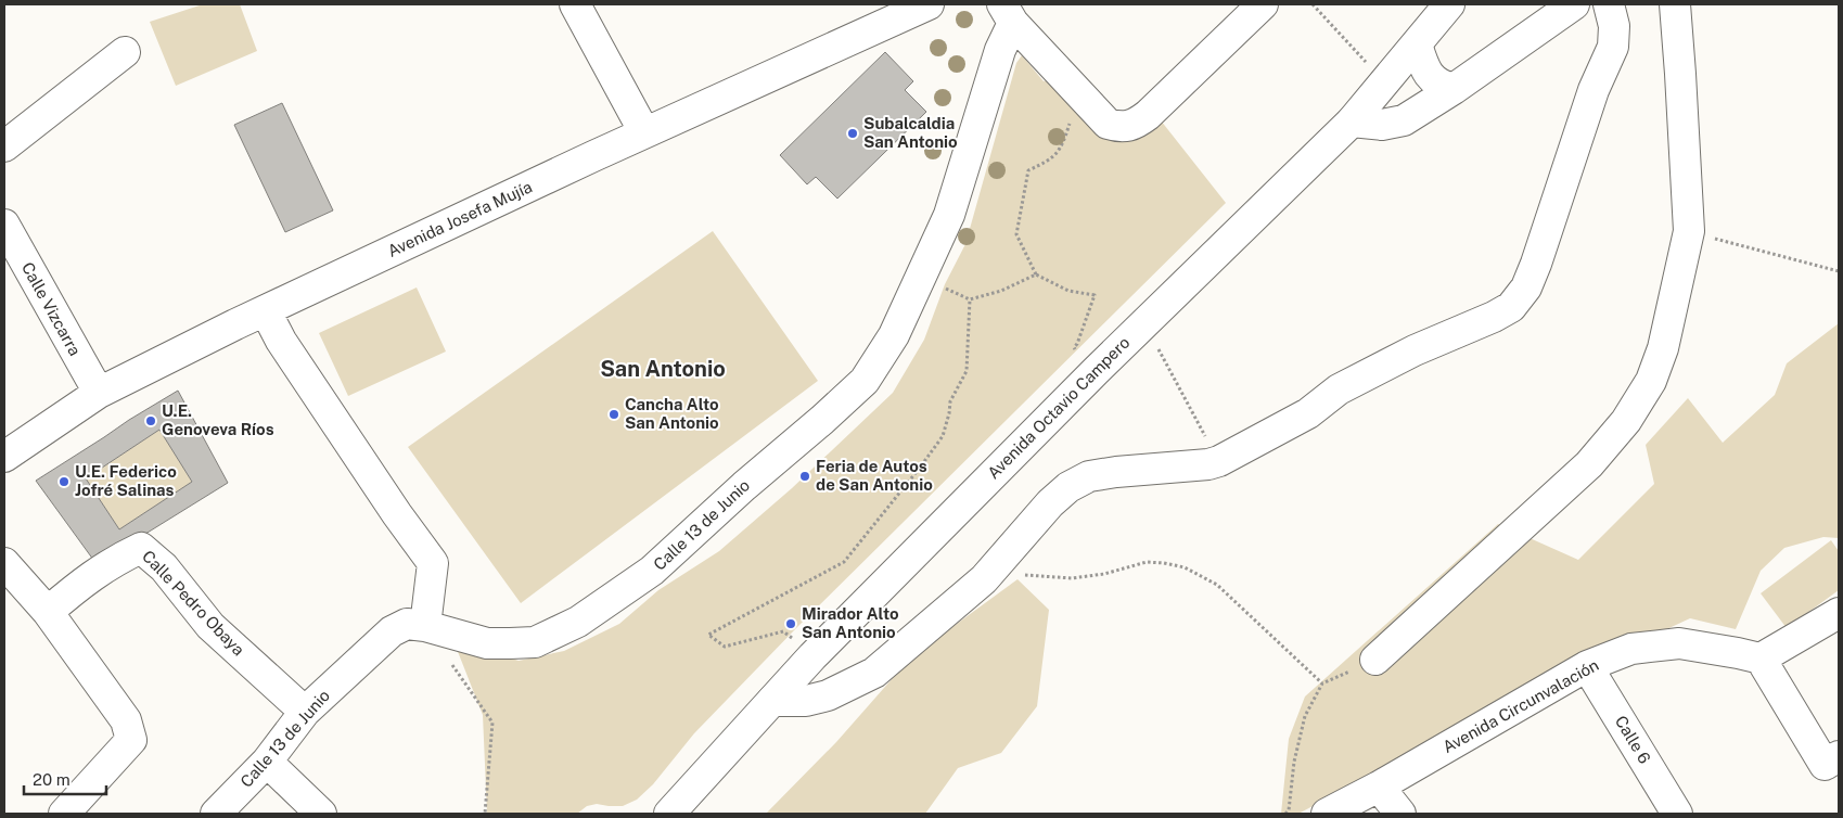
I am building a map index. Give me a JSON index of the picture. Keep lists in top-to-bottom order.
{
  "streets": {
    "street": [
      "Avenida Josefa Mujía",
      "Calle Vizcarra",
      "Avenida Octavio Campero",
      "Calle 13 de Junio",
      "Calle Pedro Obaya",
      "Avenida Circunvalación",
      "Calle 6"
    ]
  },
  "crossings": [
    ["Avenida Josefa Mujía", "Calle Vizcarra"],
    ["Calle 13 de Junio", "Calle Pedro Obaya"],
    ["Avenida Circunvalación", "Calle 6"]
  ],
  "districts": ["San Antonio"],
  "places": [
    "Subalcaldia San Antonio",
    "Cancha Alto San Antonio",
    "U.E. Genoveva Ríos",
    "Feria de Autos de San Antonio",
    "U.E. Federico Jofré Salinas",
    "Mirador Alto San Antonio"
  ],
  "scale_bar": "20 m"
}
